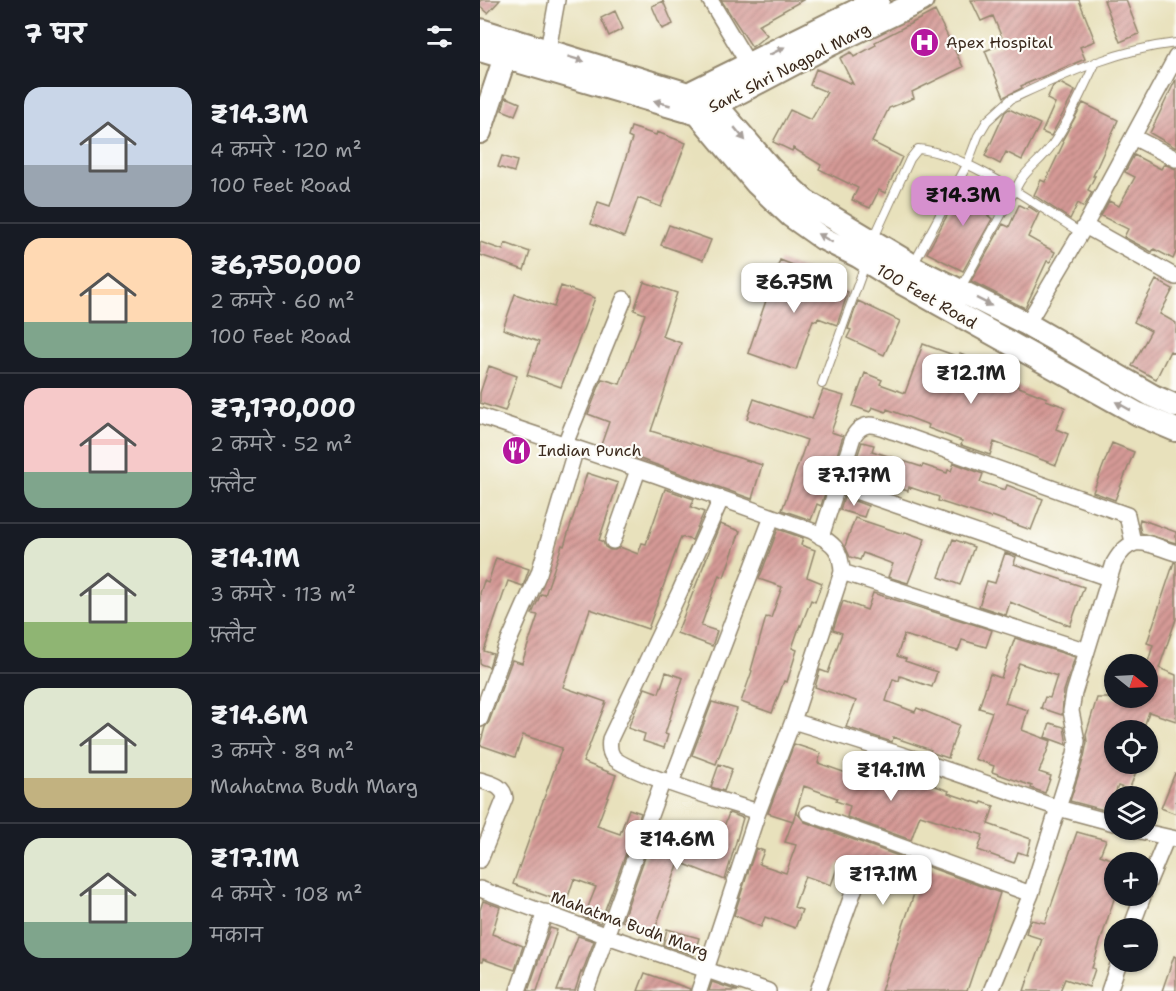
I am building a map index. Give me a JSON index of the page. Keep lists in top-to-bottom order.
{
  "streets": {
    "street": ["Sant Shri Nagpal Marg", "100 Feet Road", "Mahatma Budh Marg"]
  },
  "crossings": [
    ["Sant Shri Nagpal Marg", "100 Feet Road"]
  ],
  "places": {
    "hospital": ["Apex Hospital"],
    "restaurant": ["Indian Punch"]
  },
  "north": "right",
  "page": {
    "heading": "7 घर",
    "list": [
      {
        "name": "₹14.3M",
        "note": "4 कमरे · 120 m² · 100 Feet Road"
      },
      {
        "name": "₹6,750,000",
        "note": "2 कमरे · 60 m² · 100 Feet Road"
      },
      {
        "name": "₹7,170,000",
        "note": "2 कमरे · 52 m² · फ़्लैट"
      },
      {
        "name": "₹14.1M",
        "note": "3 कमरे · 113 m² · फ़्लैट"
      },
      {
        "name": "₹14.6M",
        "note": "3 कमरे · 89 m² · Mahatma Budh Marg"
      },
      {
        "name": "₹17.1M",
        "note": "4 कमरे · 108 m² · मकान"
      }
    ],
    "price": [
      "₹14.3M",
      "₹6.75M",
      "₹12.1M",
      "₹7.17M",
      "₹14.1M",
      "₹14.6M",
      "₹17.1M"
    ],
    "map_buttons": ["+", "−"]
  }
}
